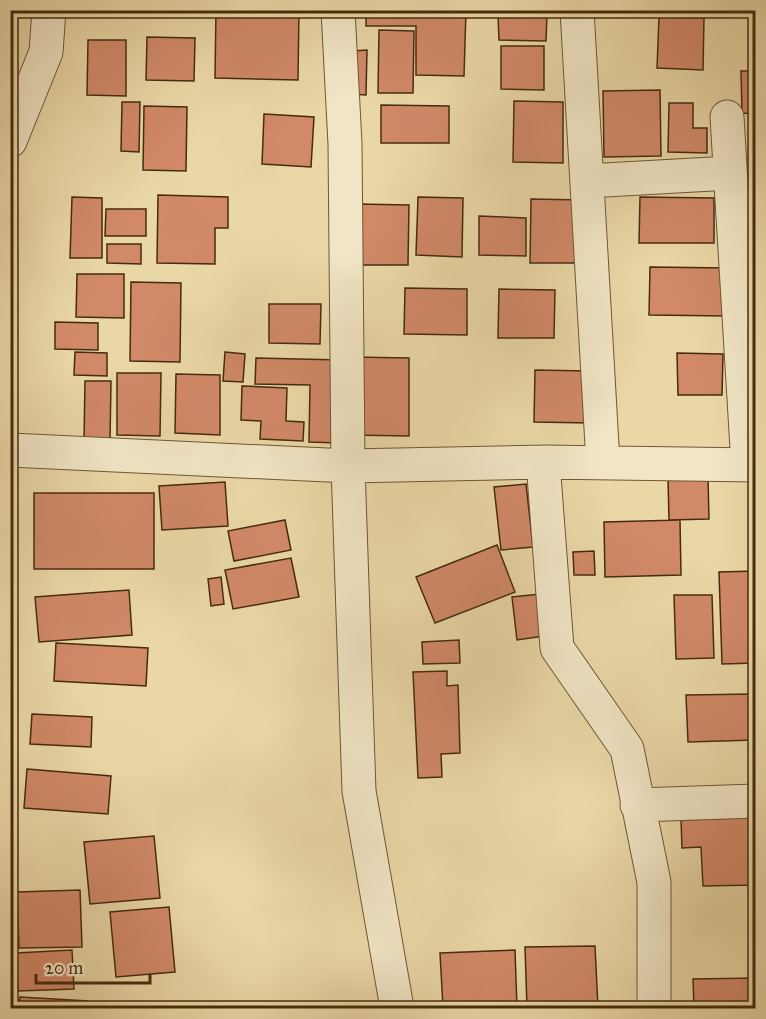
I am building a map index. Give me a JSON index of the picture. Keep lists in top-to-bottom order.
{
  "scale_bar": "20 m"
}
